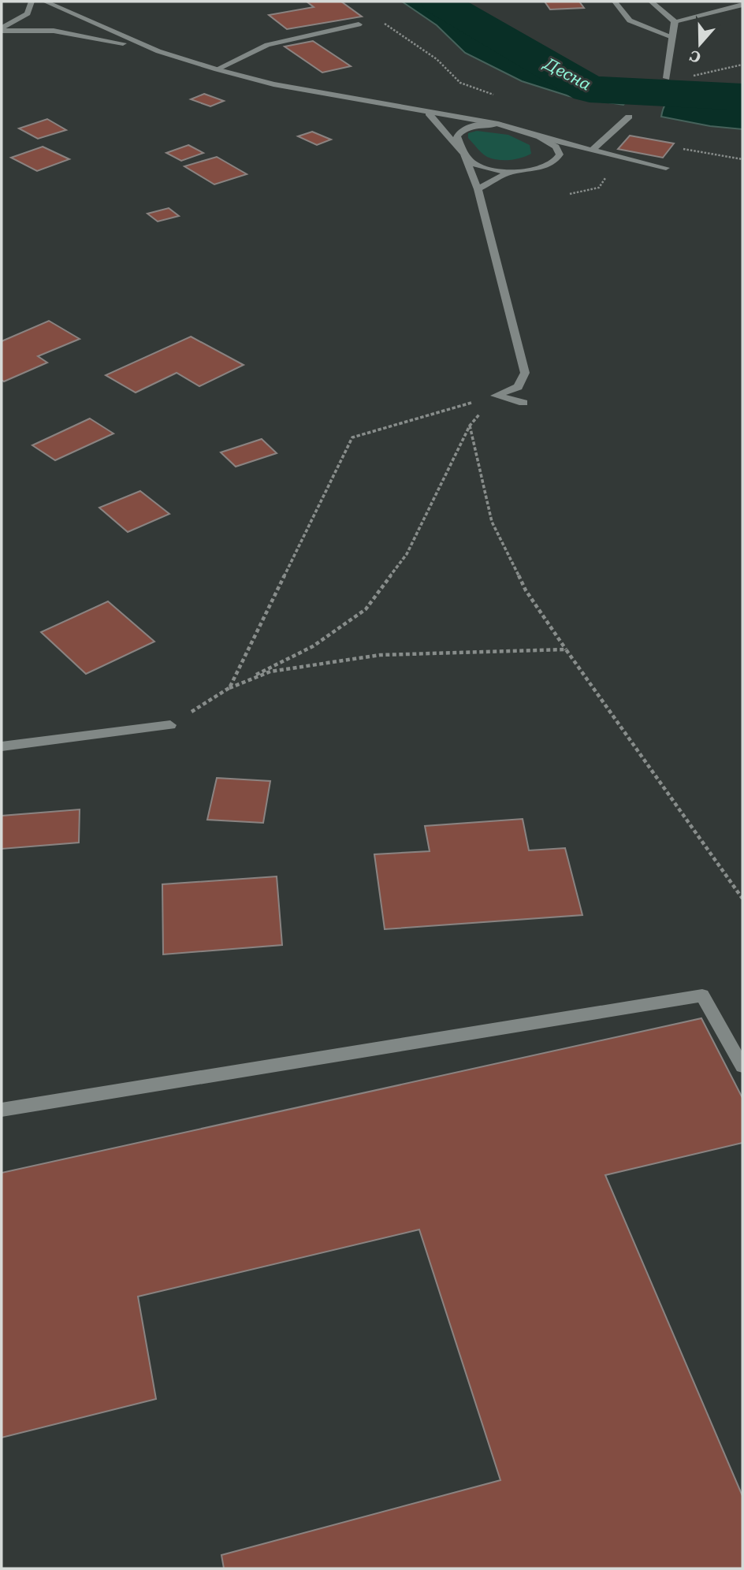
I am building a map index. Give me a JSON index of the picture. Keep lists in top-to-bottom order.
{
  "water": ["Десна"],
  "north": "bottom"
}
